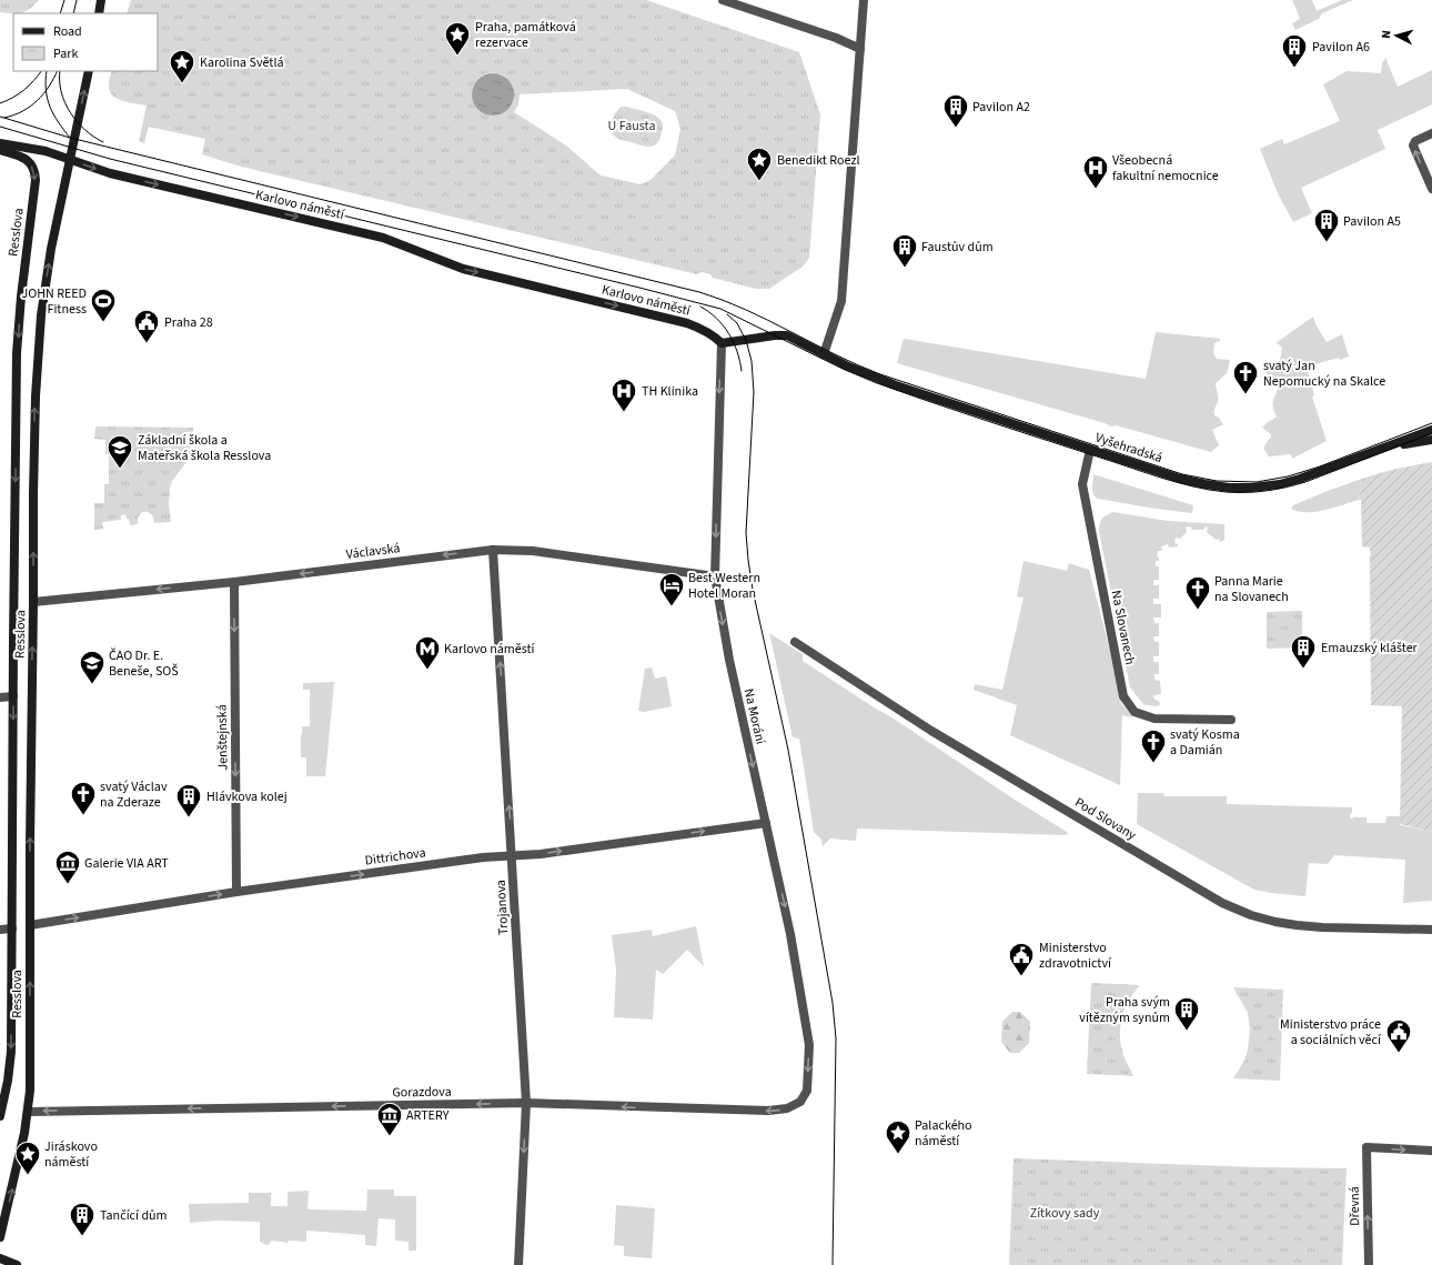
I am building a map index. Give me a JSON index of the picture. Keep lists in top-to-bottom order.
{
  "streets": {
    "main road": ["Karlovo náměstí", "Resslova", "Vyšehradská"],
    "street": [
      "Václavská",
      "Na Slovanech",
      "Na Moráni",
      "Jenštejnská",
      "Pod Slovany",
      "Dittrichova",
      "Trojanova",
      "Gorazdova",
      "Dřevná"
    ]
  },
  "crossings": [
    ["Karlovo náměstí", "Resslova"],
    ["Karlovo náměstí", "Na Moráni"],
    ["Resslova", "Václavská"],
    ["Resslova", "Dittrichova"],
    ["Resslova", "Gorazdova"],
    ["Vyšehradská", "Na Slovanech"],
    ["Václavská", "Na Moráni"],
    ["Václavská", "Jenštejnská"],
    ["Václavská", "Trojanova"],
    ["Na Moráni", "Dittrichova"],
    ["Na Moráni", "Gorazdova"],
    ["Jenštejnská", "Dittrichova"],
    ["Dittrichova", "Trojanova"],
    ["Trojanova", "Gorazdova"]
  ],
  "one_way": [
    "Karlovo náměstí",
    "Václavská",
    "Na Moráni",
    "Jenštejnská",
    "Dittrichova",
    "Gorazdova"
  ],
  "parks": ["U Fausta", "Zítkovy sady"],
  "places": {
    "place": [
      "Praha, památková rezervace",
      "Karolina Světlá",
      "Benedikt Roezl",
      "Palackého náměstí",
      "Jiráskovo náměstí"
    ],
    "building": [
      "Pavilon A6",
      "Pavilon A2",
      "Pavilon A5",
      "Faustův dům",
      "Emauzský klášter",
      "Hlávkova kolej",
      "Praha svým vítězným synům",
      "Tančící dům"
    ],
    "hospital": ["Všeobecná fakultní nemocnice", "TH Klinika"],
    "sports": ["JOHN REED Fitness"],
    "public building": ["Praha 28", "Ministerstvo zdravotnictví", "Ministerstvo práce a sociálních věcí"],
    "church": [
      "svatý Jan Nepomucký na Skalce",
      "Panna Marie na Slovanech",
      "svatý Kosma a Damián",
      "svatý Václav na Zderaze"
    ],
    "school or university": ["Základní škola a Mateřská škola Resslova", "ČAO Dr. E. Beneše, SOŠ"],
    "hotel": ["Best Western Hotel Moran"],
    "metro station": ["Karlovo náměstí"],
    "museum": ["Galerie VIA ART", "ARTERY"]
  },
  "legend": ["Road", "Park"],
  "north": "left"
}
